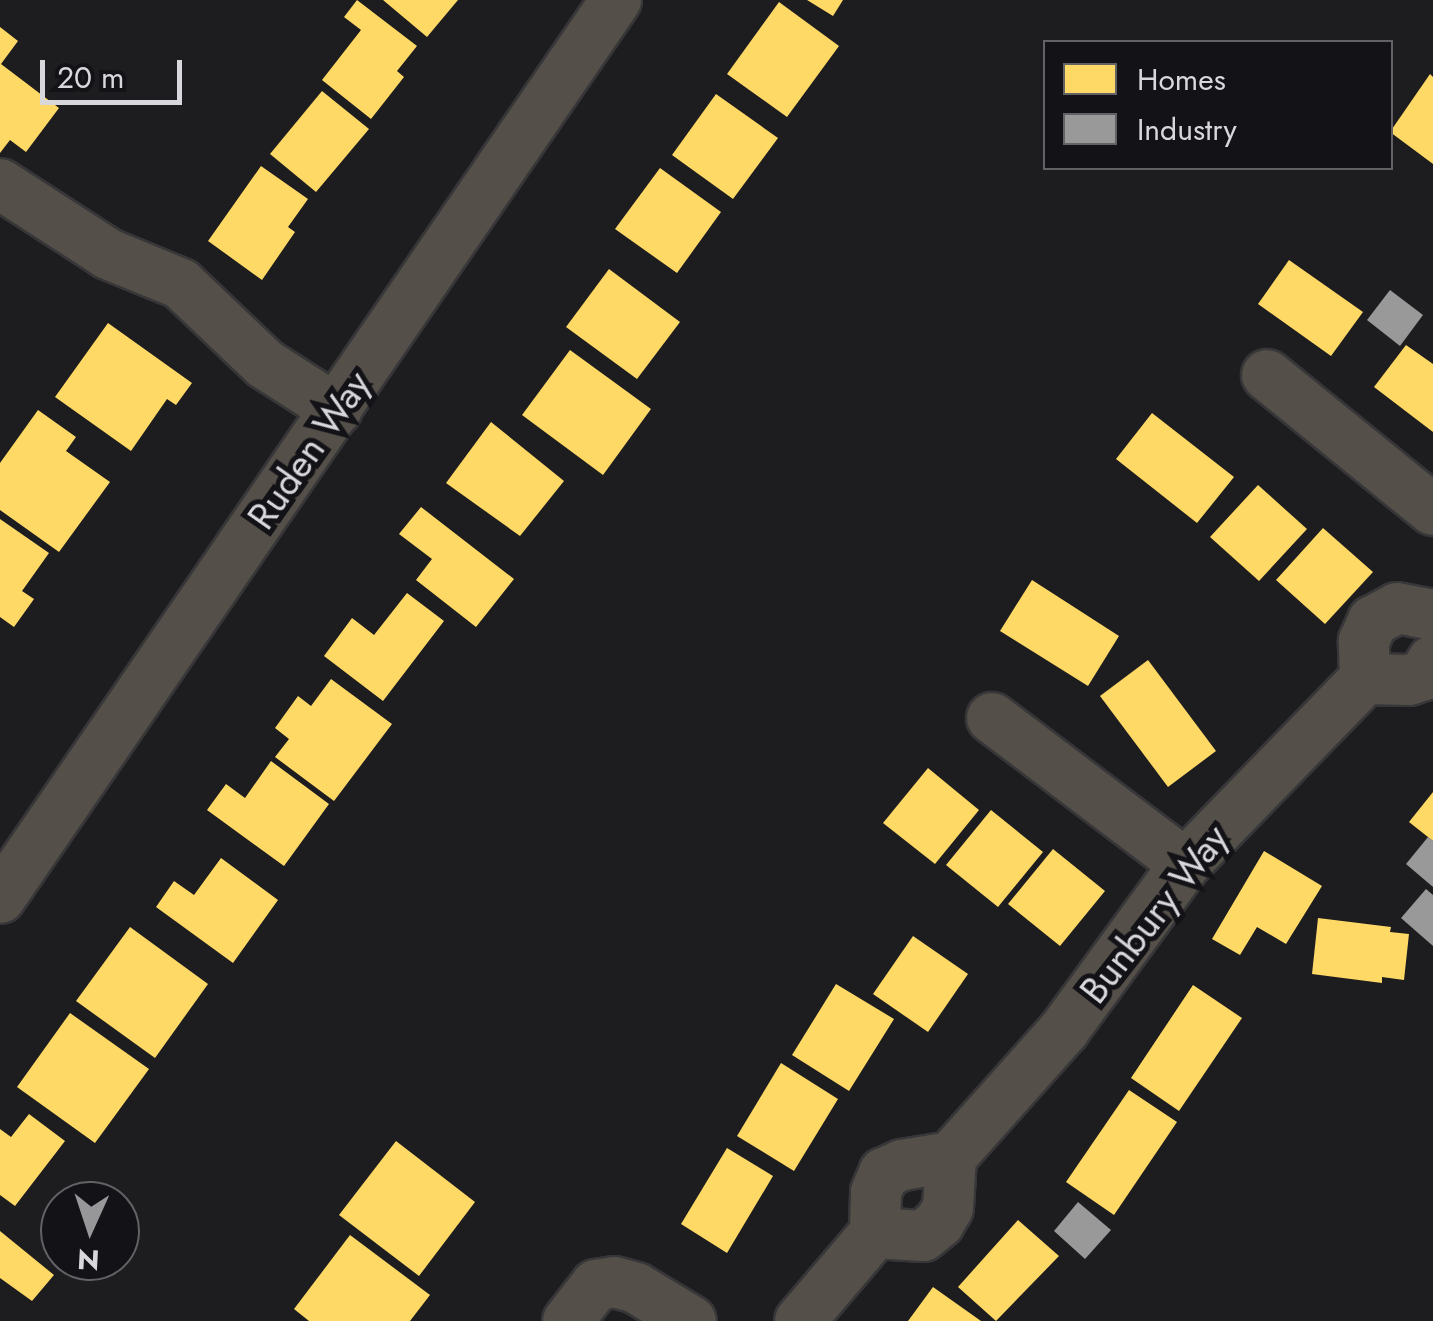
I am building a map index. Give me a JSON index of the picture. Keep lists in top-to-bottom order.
{
  "streets": {
    "street": ["Ruden Way", "Bunbury Way"]
  },
  "legend": ["Homes", "Industry"],
  "scale_bar": "20 m",
  "north": "bottom"
}
